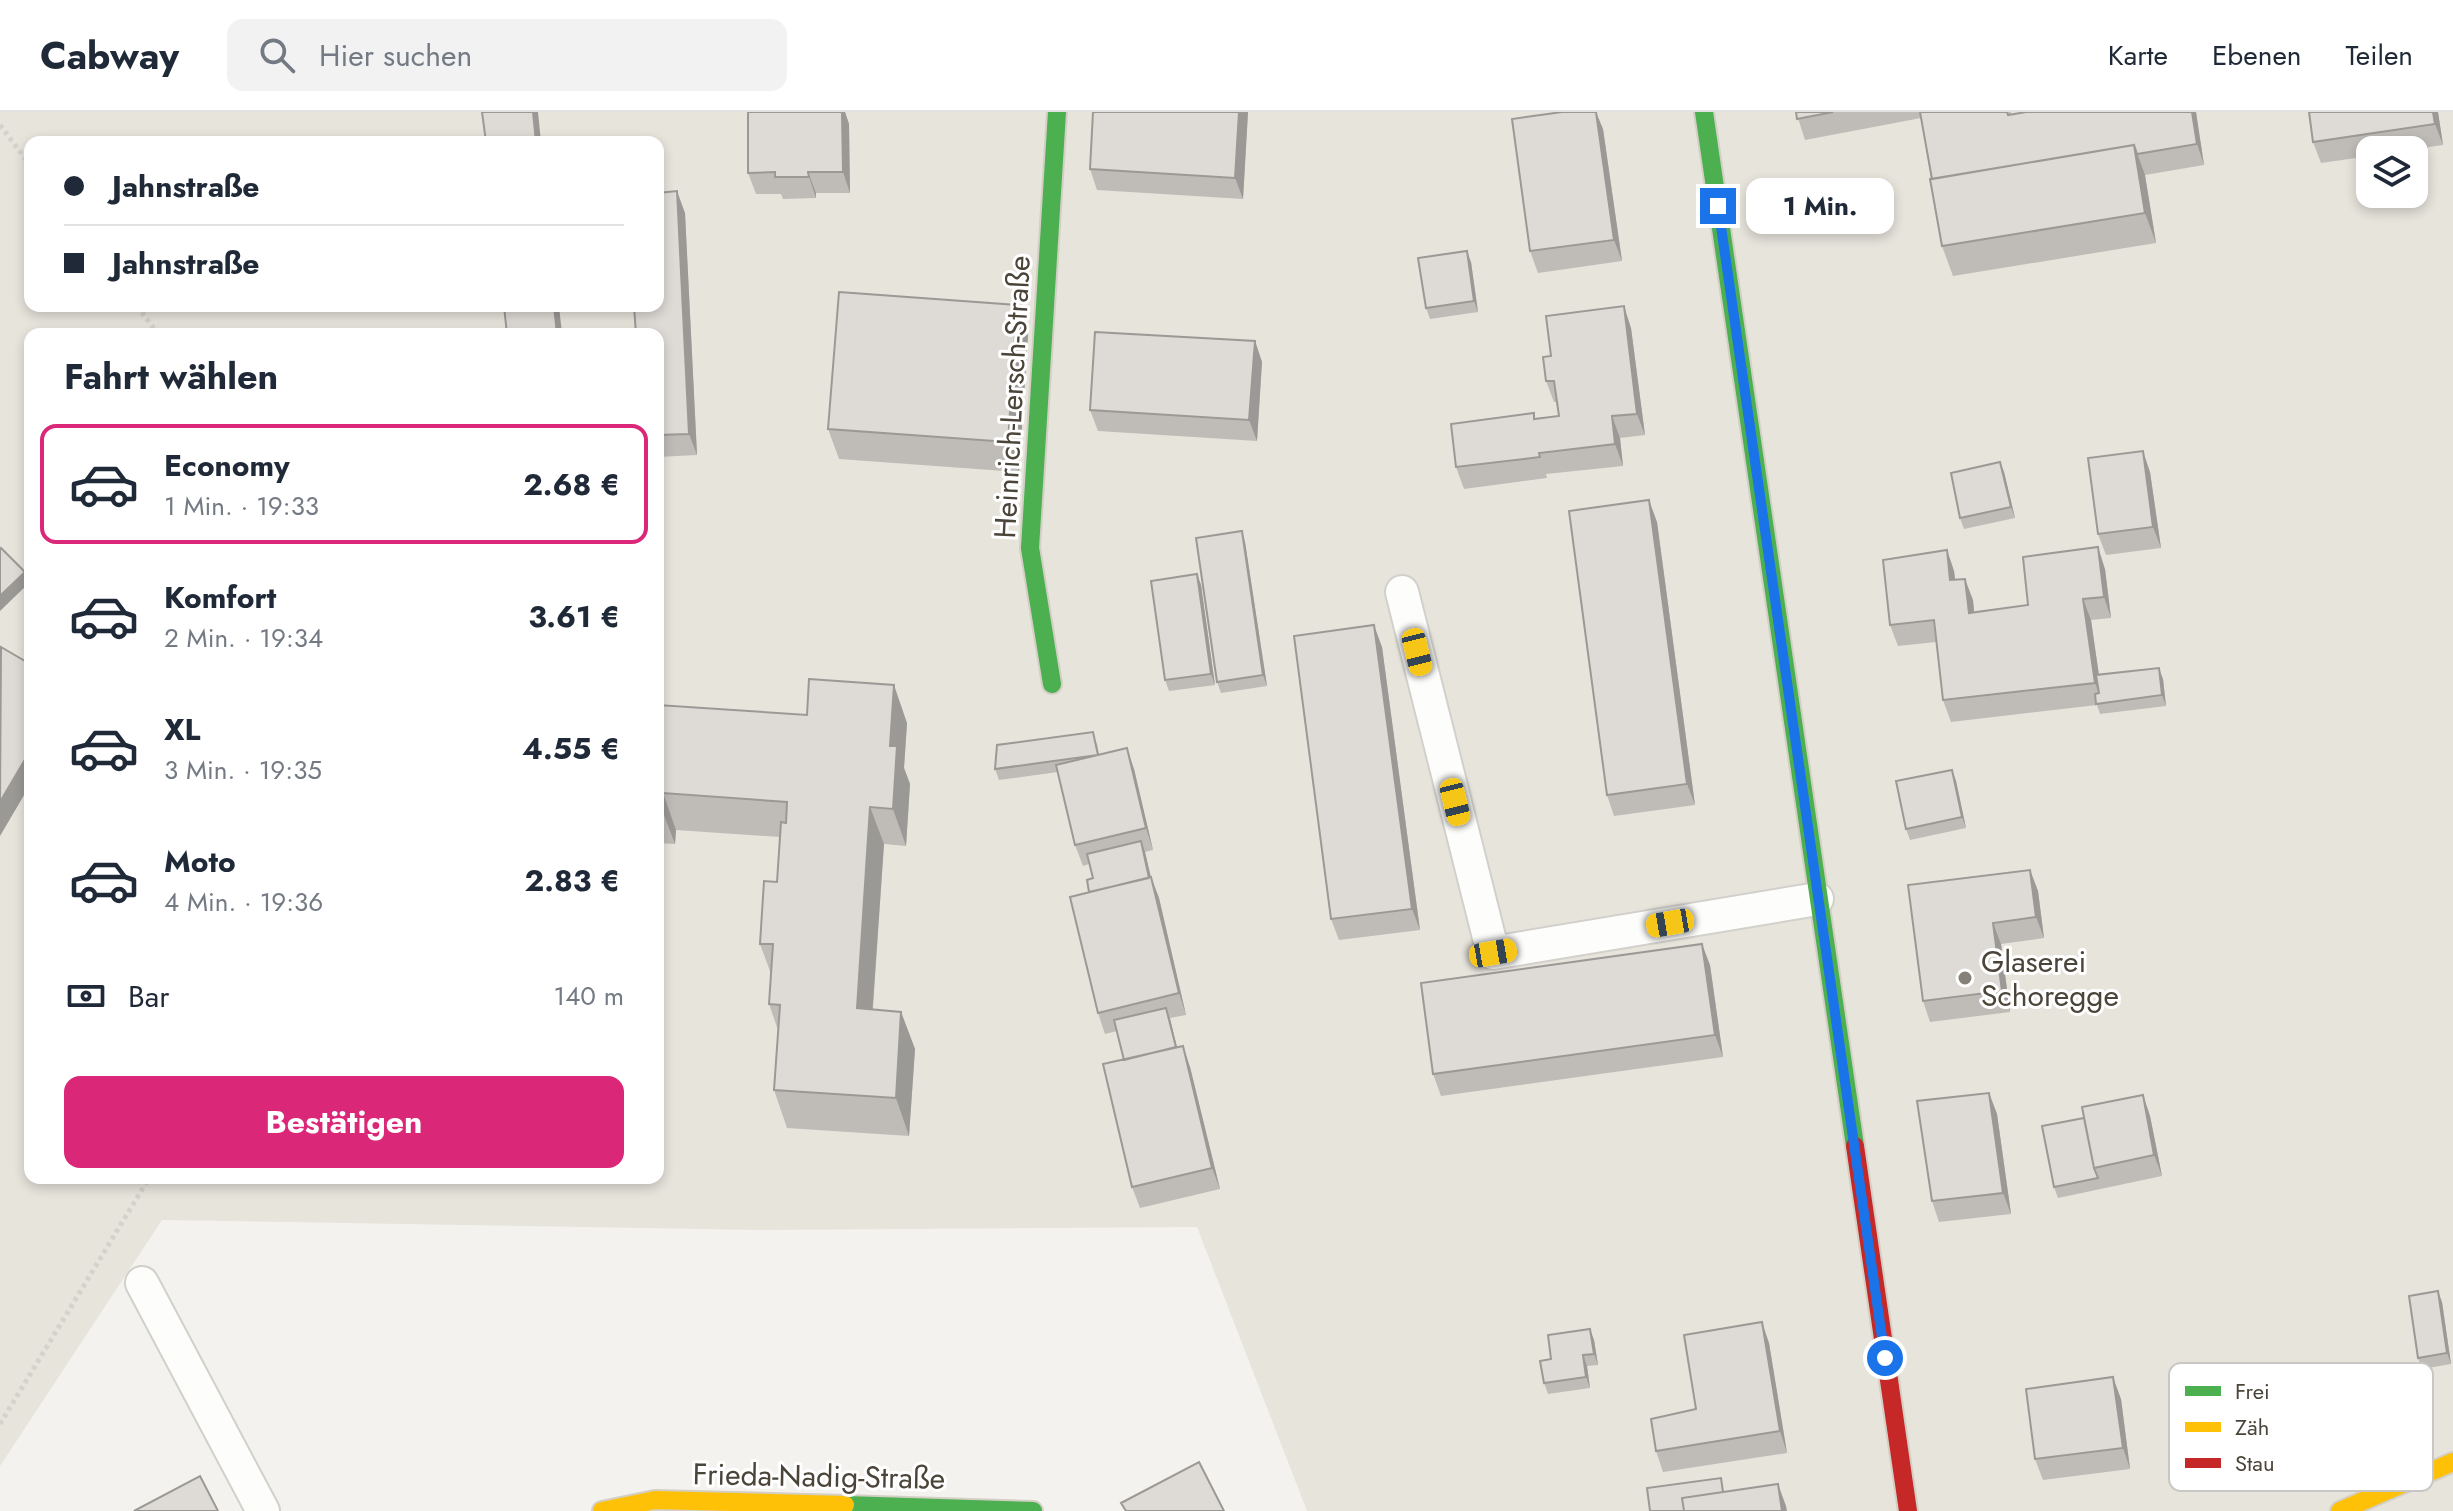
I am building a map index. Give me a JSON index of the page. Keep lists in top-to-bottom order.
{
  "streets": {
    "main road": ["Heinrich-Lersch-Straße", "Frieda-Nadig-Straße"]
  },
  "places": ["Glaserei Schoregge"],
  "legend": ["Frei", "Zäh", "Stau"],
  "page": {
    "header": "Cabway",
    "search": "Hier suchen",
    "nav": ["Karte", "Ebenen", "Teilen"],
    "banner": ["Jahnstraße", "Jahnstraße"],
    "bubble": "1 Min.",
    "heading": "Fahrt wählen",
    "list": [
      {
        "name": "Economy",
        "note": "1 Min. · 19:33",
        "value": "2.68 €"
      },
      {
        "name": "Komfort",
        "note": "2 Min. · 19:34",
        "value": "3.61 €"
      },
      {
        "name": "XL",
        "note": "3 Min. · 19:35",
        "value": "4.55 €"
      },
      {
        "name": "Moto",
        "note": "4 Min. · 19:36",
        "value": "2.83 €"
      }
    ],
    "pay": ["Bar", "140 m"],
    "buttons": "Bestätigen"
  }
}
